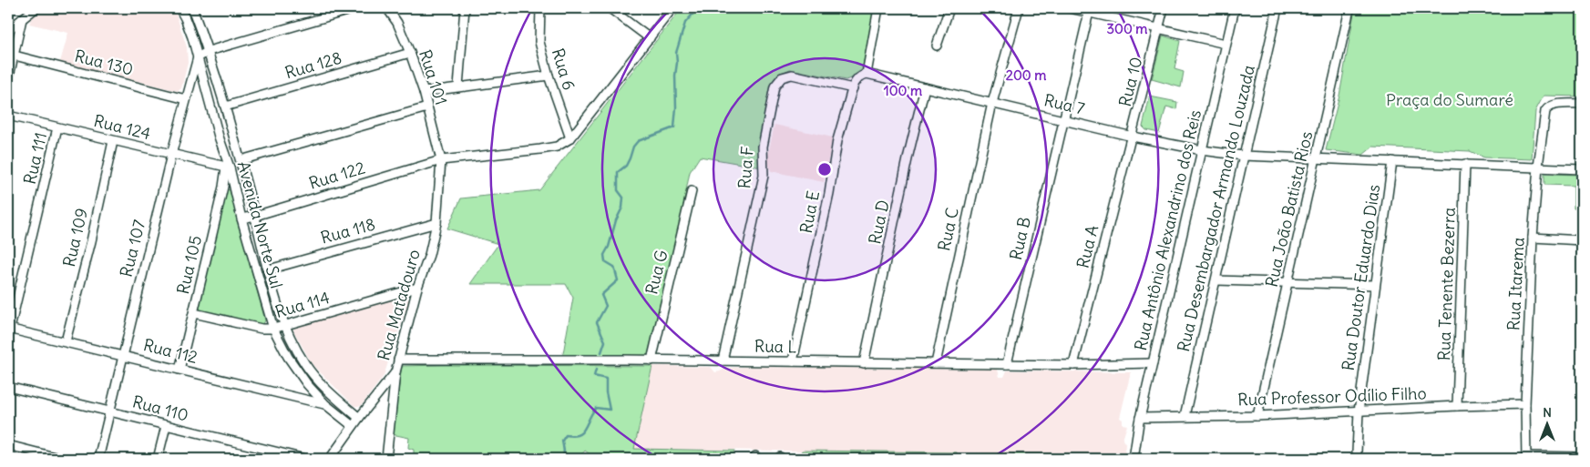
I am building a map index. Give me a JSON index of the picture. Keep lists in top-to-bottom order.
{
  "streets": {
    "street": [
      "Rua 130",
      "Rua 128",
      "Rua 6",
      "Rua 101",
      "Rua 10",
      "Rua 7",
      "Rua 124",
      "Rua 111",
      "Rua F",
      "Rua 122",
      "Rua Desembargador Armando Louzada",
      "Rua João Batista Rios",
      "Rua E",
      "Rua D",
      "Avenida Norte Sul",
      "Rua C",
      "Rua Antônio Alexandrino dos Reis",
      "Rua 118",
      "Rua 109",
      "Rua B",
      "Rua A",
      "Rua 107",
      "Rua 105",
      "Rua G",
      "Rua Doutor Eduardo Dias",
      "Rua Tenente Bezerra",
      "Rua Itarema",
      "Rua 114",
      "Rua Matadouro",
      "Rua L",
      "Rua 112",
      "Rua Professor Odílio Filho",
      "Rua 110"
    ]
  },
  "crossings": [
    ["Rua 130", "Rua 107"],
    ["Rua 128", "Rua 101"],
    ["Rua 128", "Avenida Norte Sul"],
    ["Rua 101", "Rua 122"],
    ["Rua 101", "Rua Matadouro"],
    ["Rua 10", "Rua 7"],
    ["Rua 10", "Rua A"],
    ["Rua 7", "Rua Desembargador Armando Louzada"],
    ["Rua 7", "Rua João Batista Rios"],
    ["Rua 7", "Rua E"],
    ["Rua 7", "Rua D"],
    ["Rua 7", "Rua C"],
    ["Rua 7", "Rua Antônio Alexandrino dos Reis"],
    ["Rua 7", "Rua B"],
    ["Rua 7", "Rua A"],
    ["Rua 7", "Rua Doutor Eduardo Dias"],
    ["Rua 7", "Rua Tenente Bezerra"],
    ["Rua 7", "Rua Itarema"],
    ["Rua 124", "Rua 111"],
    ["Rua 124", "Avenida Norte Sul"],
    ["Rua 124", "Rua 109"],
    ["Rua 124", "Rua 107"],
    ["Rua 124", "Rua 105"],
    ["Rua 111", "Rua 112"],
    ["Rua F", "Rua E"],
    ["Rua F", "Rua L"],
    ["Rua 122", "Avenida Norte Sul"],
    ["Rua 122", "Rua Matadouro"],
    ["Rua Desembargador Armando Louzada", "Rua Professor Odílio Filho"],
    ["Rua João Batista Rios", "Rua Professor Odílio Filho"],
    ["Rua E", "Rua L"],
    ["Rua D", "Rua L"],
    ["Avenida Norte Sul", "Rua 118"],
    ["Avenida Norte Sul", "Rua 107"],
    ["Avenida Norte Sul", "Rua 105"],
    ["Avenida Norte Sul", "Rua 114"],
    ["Avenida Norte Sul", "Rua 112"],
    ["Rua C", "Rua L"],
    ["Rua Antônio Alexandrino dos Reis", "Rua L"],
    ["Rua Antônio Alexandrino dos Reis", "Rua Professor Odílio Filho"],
    ["Rua 118", "Rua Matadouro"],
    ["Rua 109", "Rua 112"],
    ["Rua B", "Rua L"],
    ["Rua A", "Rua L"],
    ["Rua 107", "Rua 112"],
    ["Rua 107", "Rua 110"],
    ["Rua 105", "Rua 114"],
    ["Rua 105", "Rua 112"],
    ["Rua G", "Rua L"],
    ["Rua Doutor Eduardo Dias", "Rua Professor Odílio Filho"],
    ["Rua Tenente Bezerra", "Rua Professor Odílio Filho"],
    ["Rua Itarema", "Rua Professor Odílio Filho"],
    ["Rua 114", "Rua Matadouro"],
    ["Rua Matadouro", "Rua L"]
  ],
  "parks": ["Praça do Sumaré"],
  "north": "top",
  "rings": ["300 m", "200 m", "100 m"]
}
